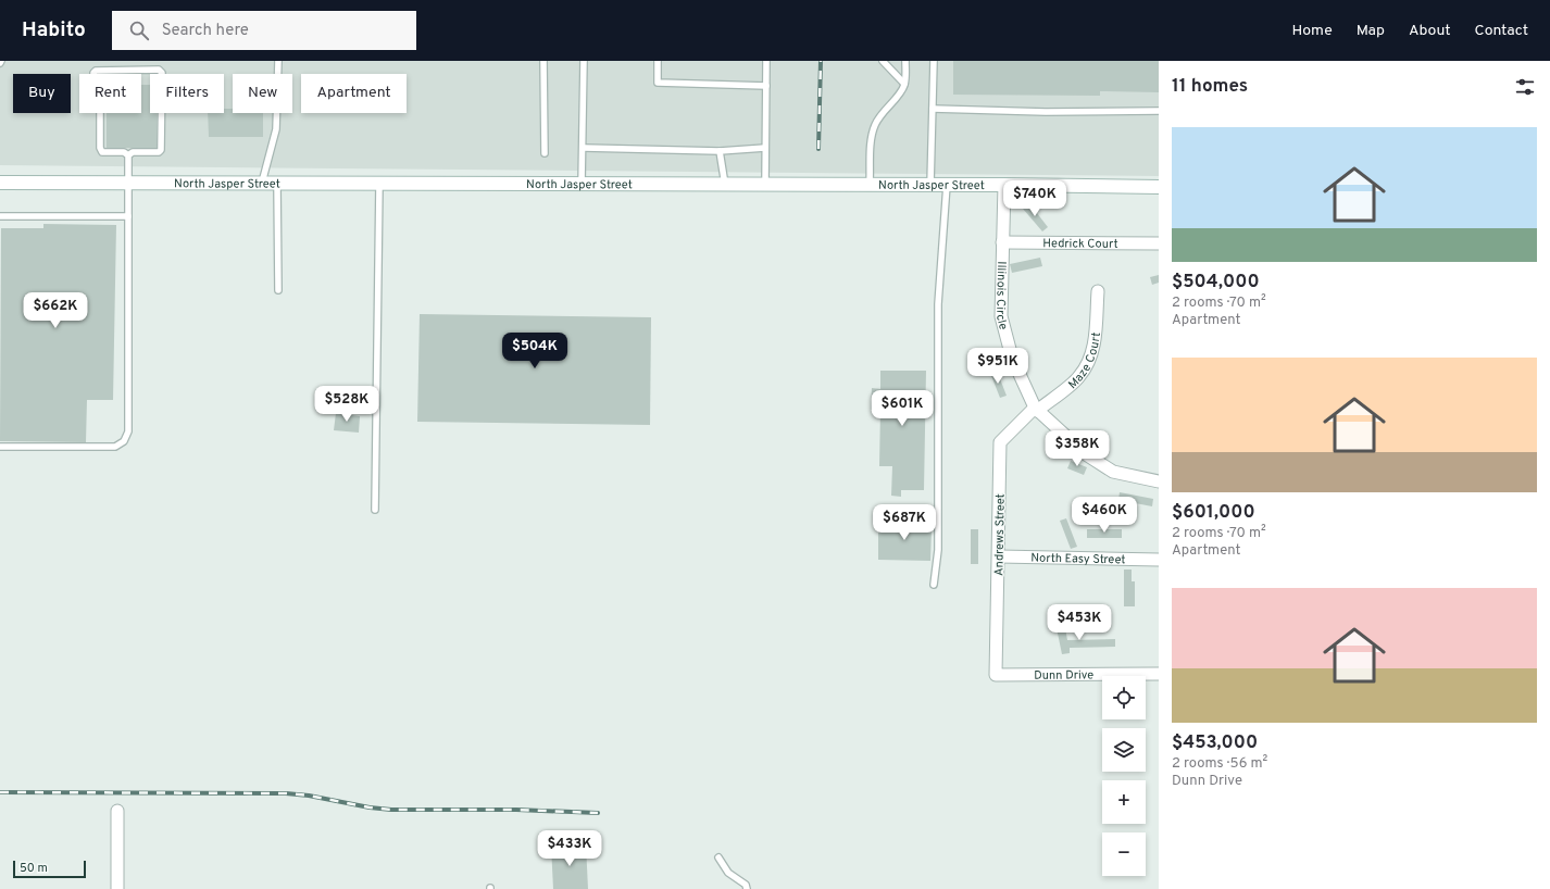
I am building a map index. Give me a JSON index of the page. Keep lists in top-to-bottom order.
{
  "streets": {
    "street": [
      "North Jasper Street",
      "Hedrick Court",
      "Illinois Circle",
      "Maze Court",
      "Andrews Street",
      "North Easy Street",
      "Dunn Drive"
    ]
  },
  "crossings": [
    ["North Jasper Street", "Illinois Circle"],
    ["Hedrick Court", "Illinois Circle"],
    ["Illinois Circle", "Maze Court"],
    ["Illinois Circle", "Andrews Street"],
    ["Maze Court", "Andrews Street"],
    ["Andrews Street", "North Easy Street"],
    ["Andrews Street", "Dunn Drive"]
  ],
  "scale_bar": "50 m",
  "page": {
    "header": "Habito",
    "search": "Search here",
    "nav": [
      "Home",
      "Map",
      "About",
      "Contact"
    ],
    "heading": "11 homes",
    "chip": [
      "Buy",
      "Rent",
      "Filters",
      "New",
      "Apartment"
    ],
    "list": [
      {
        "name": "$504,000",
        "note": "2 rooms · 70 m² · Apartment"
      },
      {
        "name": "$601,000",
        "note": "2 rooms · 70 m² · Apartment"
      },
      {
        "name": "$453,000",
        "note": "2 rooms · 56 m² · Dunn Drive"
      }
    ],
    "price": [
      "$740K",
      "$662K",
      "$504K",
      "$951K",
      "$528K",
      "$601K",
      "$358K",
      "$460K",
      "$687K",
      "$453K",
      "$433K"
    ],
    "map_buttons": ["+", "−"],
    "scale": "50 m"
  }
}
